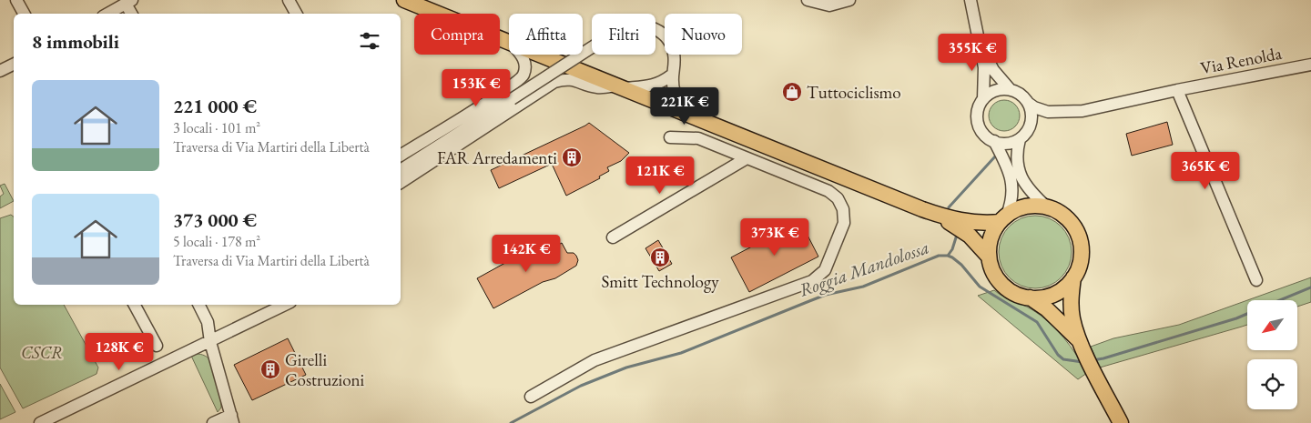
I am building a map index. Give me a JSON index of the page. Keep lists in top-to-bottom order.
{
  "streets": {
    "street": ["Via Renolda"]
  },
  "water": ["Roggia Mandolossa"],
  "parks": ["CSCR"],
  "places": {
    "shop": ["Tuttociclismo"],
    "building": ["FAR Arredamenti", "Smitt Technology", "Girelli Costruzioni"]
  },
  "north": "bottom left",
  "page": {
    "chip": [
      "Compra",
      "Affitta",
      "Filtri",
      "Nuovo"
    ],
    "heading": "8 immobili",
    "price": [
      "355K €",
      "153K €",
      "221K €",
      "365K €",
      "121K €",
      "373K €",
      "142K €",
      "128K €"
    ],
    "list": [
      {
        "name": "221 000 €",
        "note": "3 locali · 101 m² · Traversa di Via Martiri della Libertà"
      },
      {
        "name": "373 000 €",
        "note": "5 locali · 178 m² · Traversa di Via Martiri della Libertà"
      }
    ]
  }
}
